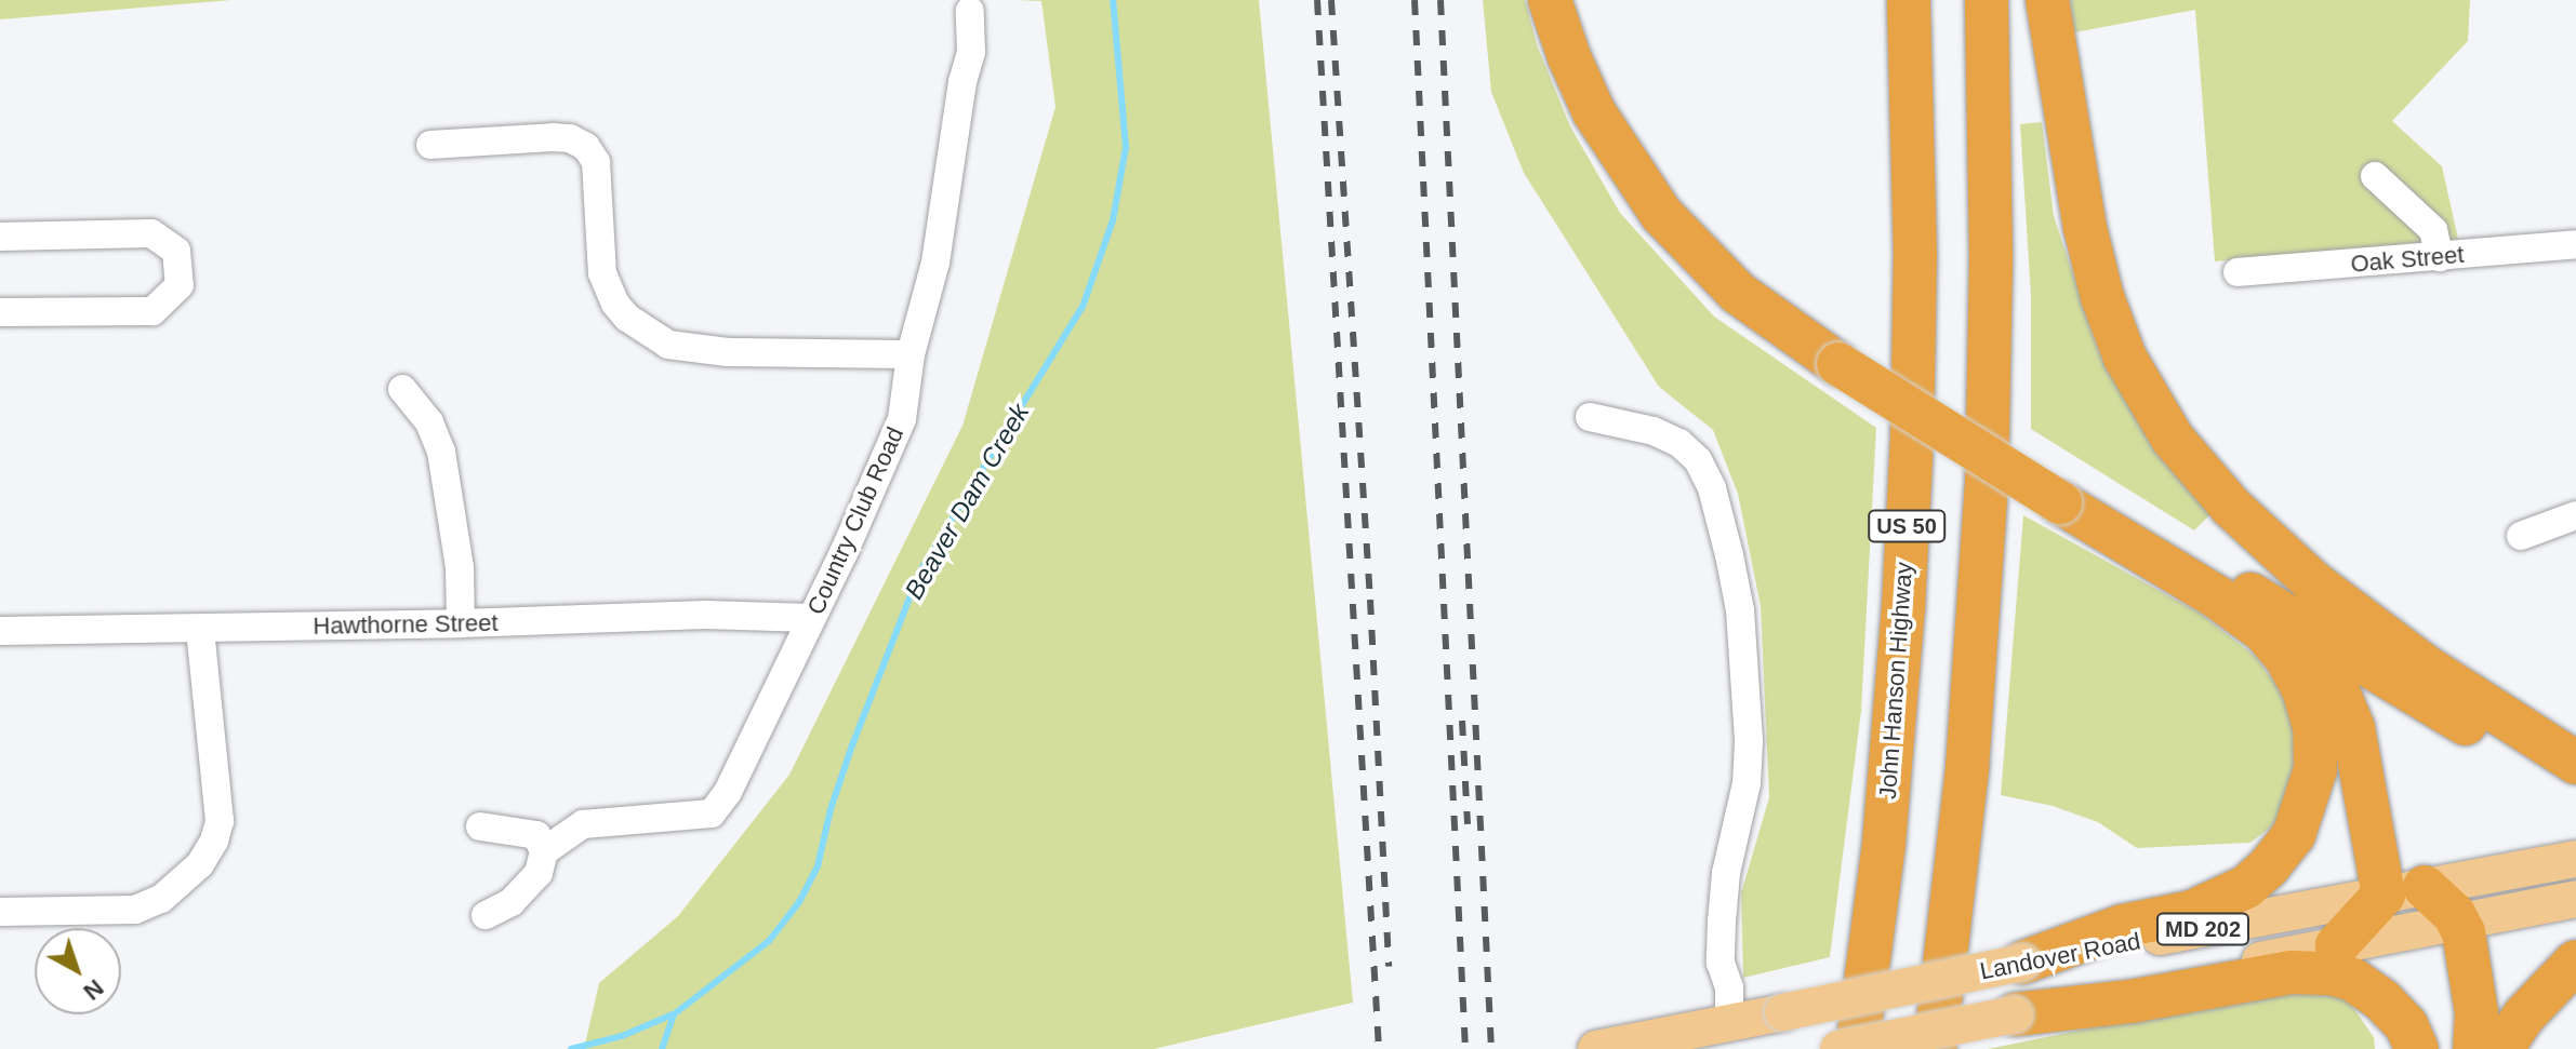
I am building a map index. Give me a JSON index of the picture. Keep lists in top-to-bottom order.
{
  "streets": {
    "highway": ["US 50", "John Hanson Highway"],
    "main road": ["MD 202", "Landover Road"],
    "street": ["Oak Street", "Country Club Road", "Hawthorne Street"]
  },
  "crossings": [
    ["Country Club Road", "Hawthorne Street"]
  ],
  "water": ["Beaver Dam Creek"],
  "north": "bottom right"
}
